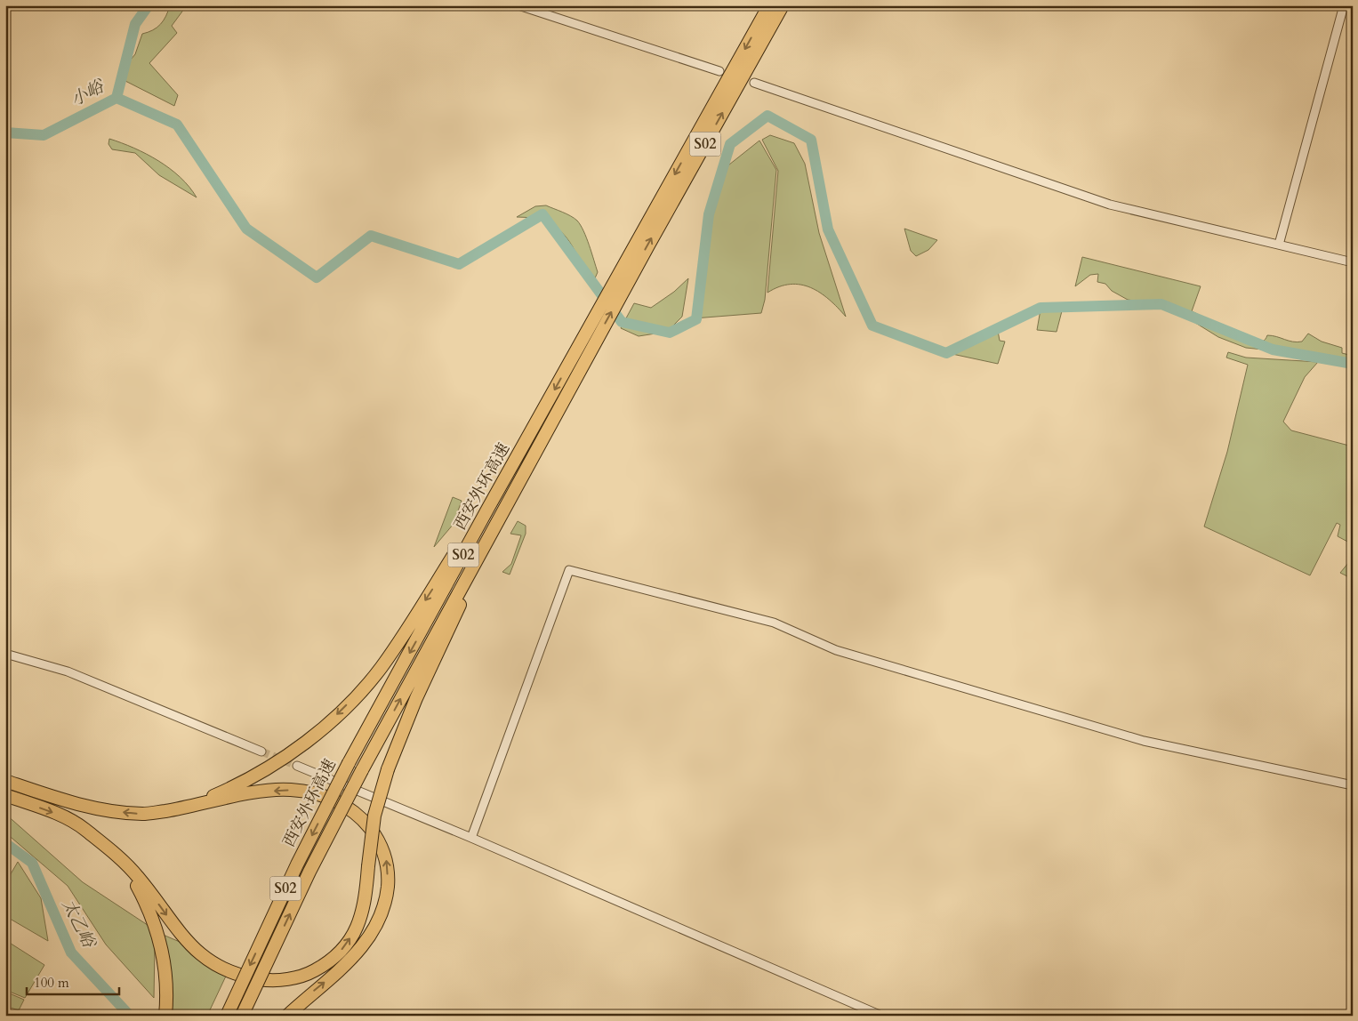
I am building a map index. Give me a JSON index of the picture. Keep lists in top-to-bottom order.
{
  "streets": {
    "highway": ["S02", "西安外环高速"]
  },
  "water": ["小峪", "太乙峪"],
  "scale_bar": "100 m"
}
